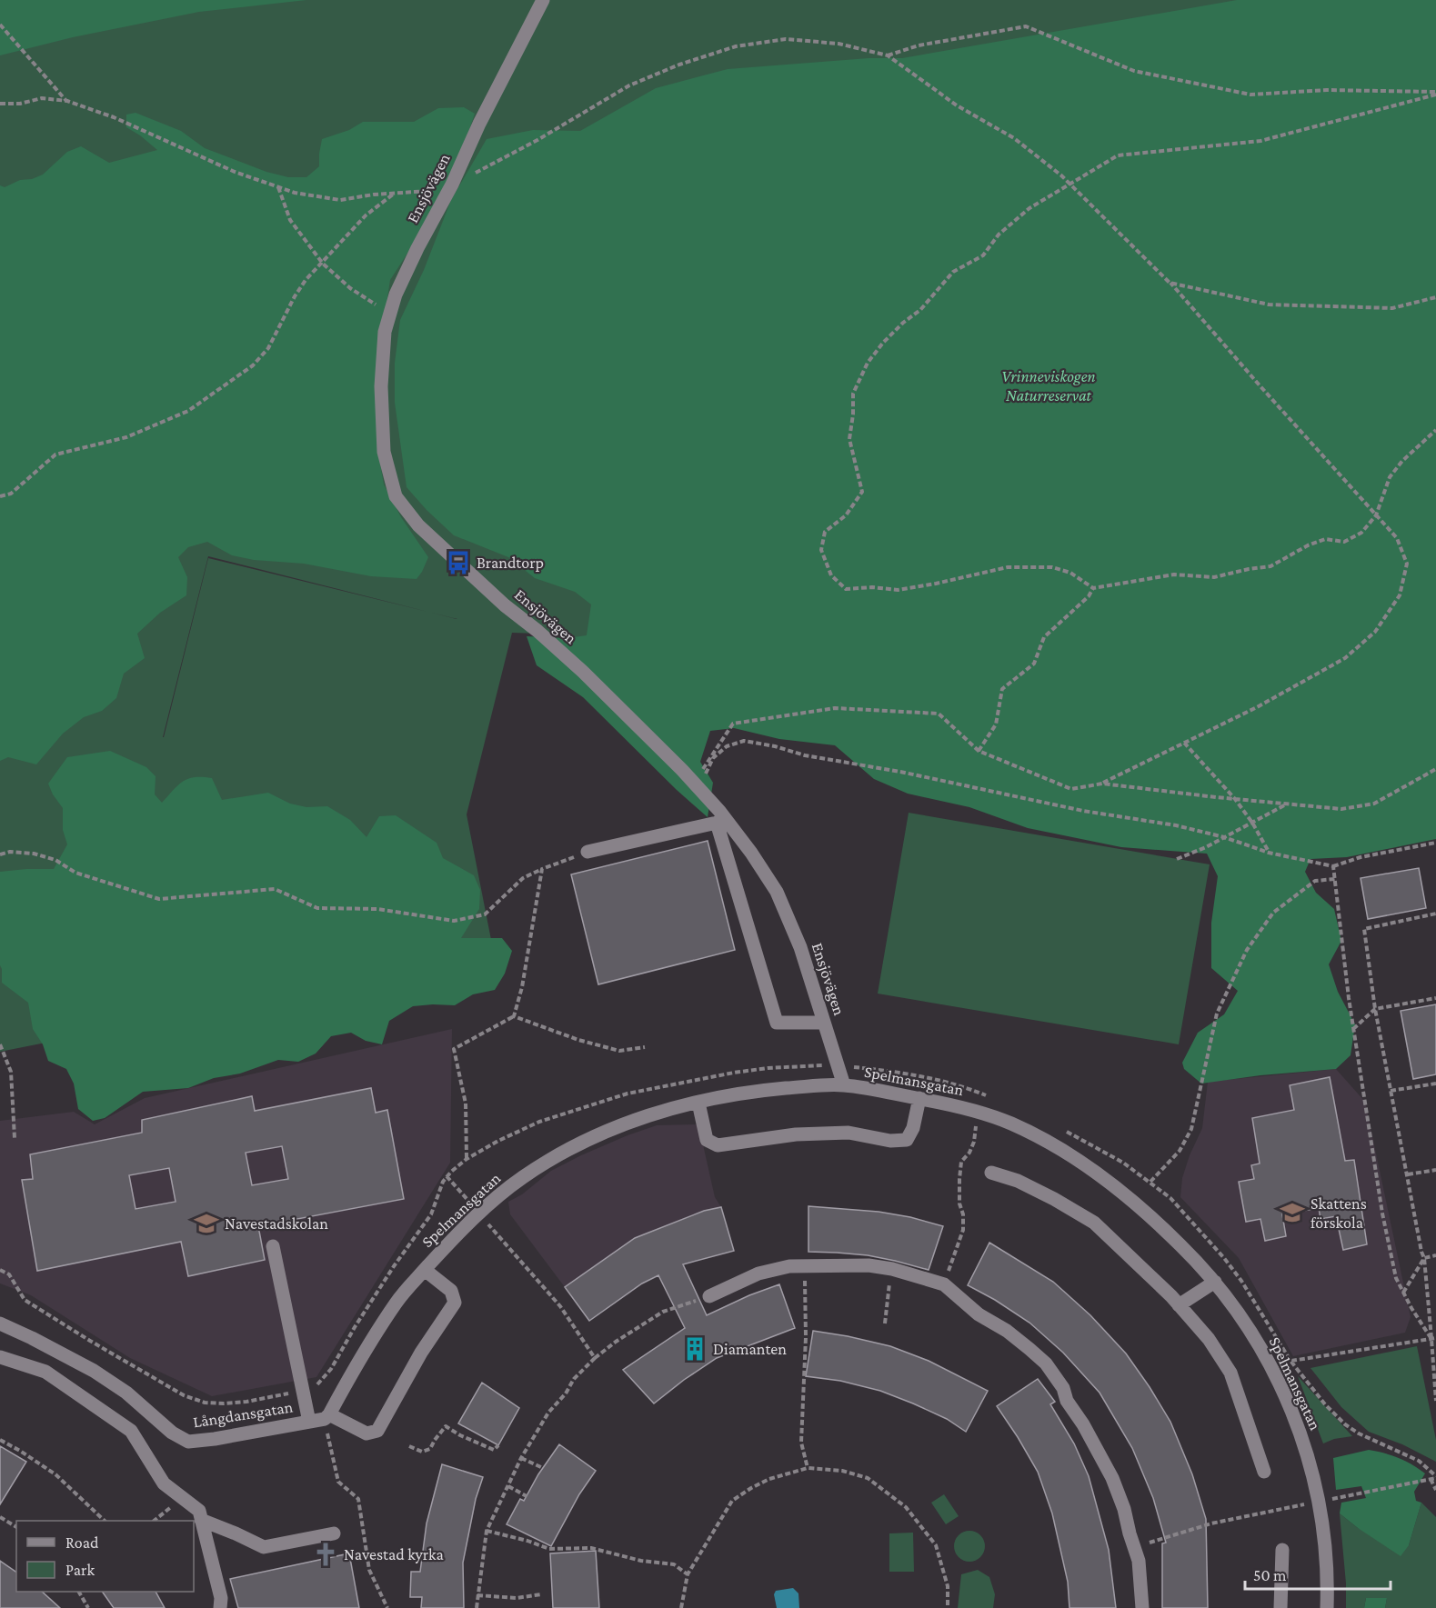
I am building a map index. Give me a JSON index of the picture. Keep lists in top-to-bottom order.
{
  "streets": {
    "street": ["Ensjövägen", "Spelmansgatan", "Långdansgatan"]
  },
  "crossings": [
    ["Ensjövägen", "Spelmansgatan"],
    ["Spelmansgatan", "Långdansgatan"]
  ],
  "parks": ["Vrinneviskogen Naturreservat"],
  "places": {
    "bus stop": ["Brandtorp"],
    "school or university": ["Skattens förskola", "Navestadskolan"],
    "building": ["Diamanten"],
    "church": ["Navestad kyrka"]
  },
  "legend": ["Road", "Park"],
  "scale_bar": "50 m"
}
